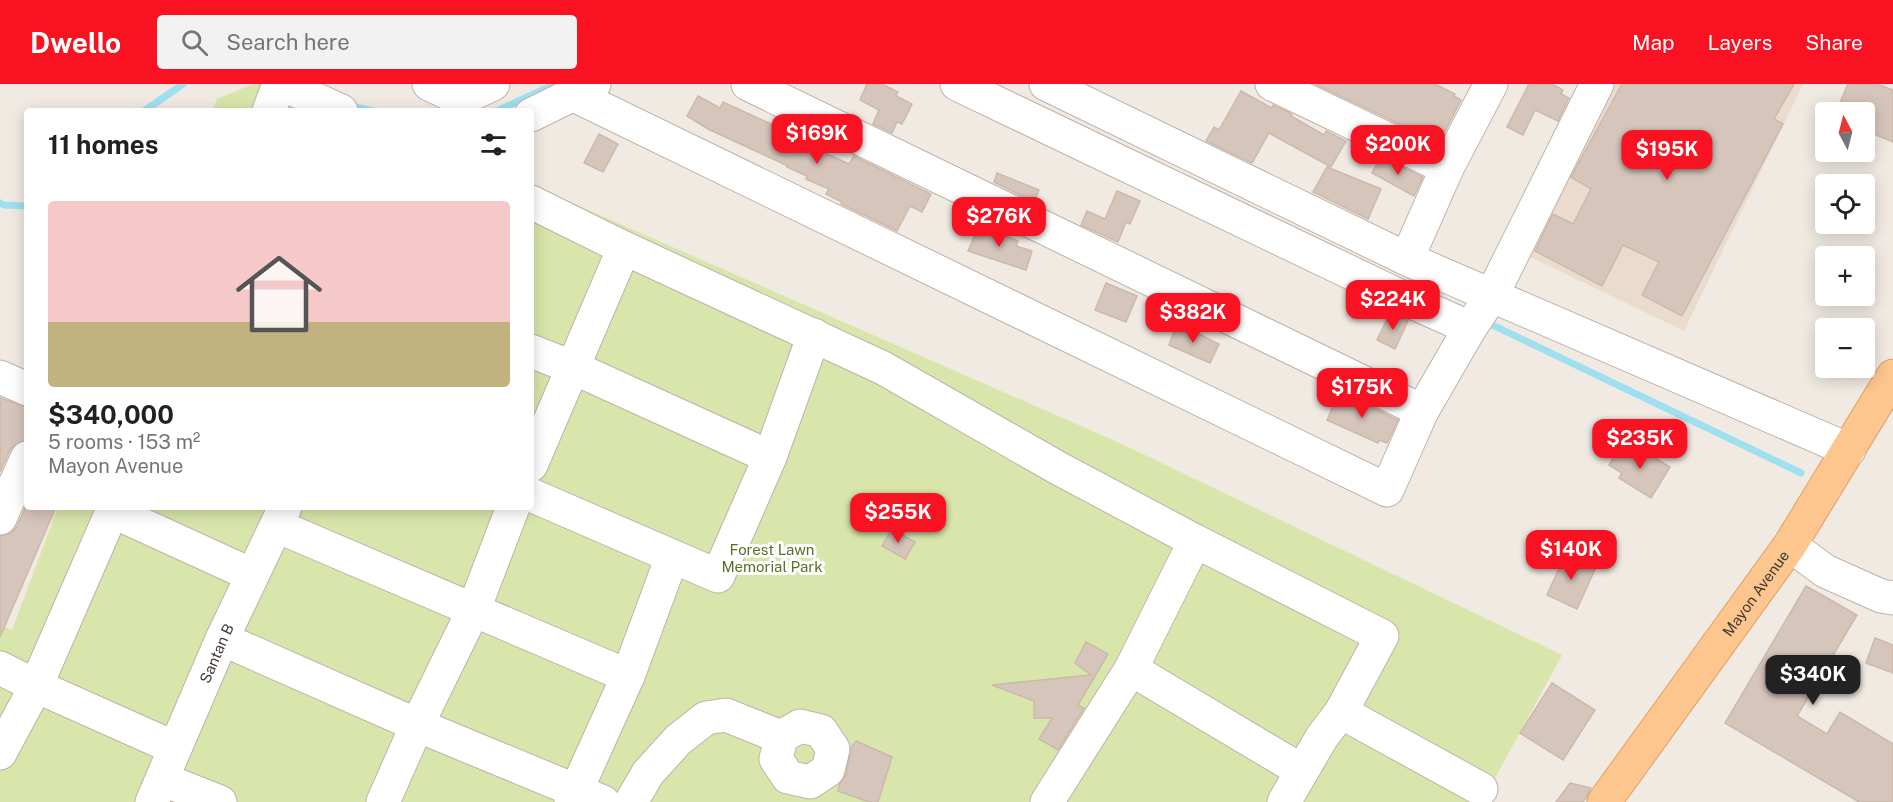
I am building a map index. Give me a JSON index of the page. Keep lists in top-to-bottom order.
{
  "streets": {
    "main road": ["Mayon Avenue"],
    "street": ["Santan B"]
  },
  "parks": ["Forest Lawn Memorial Park"],
  "north": "top",
  "page": {
    "header": "Dwello",
    "search": "Search here",
    "nav": ["Map", "Layers", "Share"],
    "map_buttons": ["+", "−"],
    "heading": "11 homes",
    "price": [
      "$169K",
      "$200K",
      "$195K",
      "$276K",
      "$224K",
      "$382K",
      "$175K",
      "$235K",
      "$255K",
      "$140K",
      "$340K"
    ],
    "list": [
      {
        "name": "$340,000",
        "note": "5 rooms · 153 m² · Mayon Avenue"
      }
    ]
  }
}
